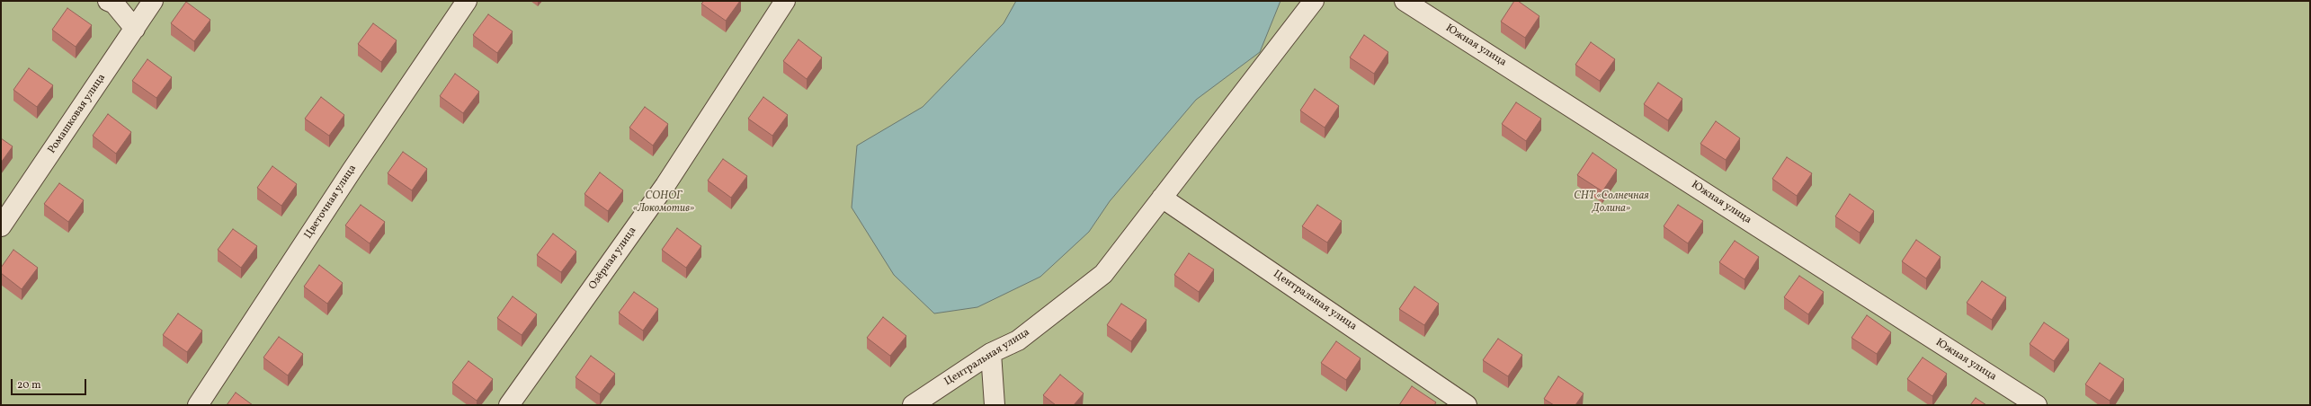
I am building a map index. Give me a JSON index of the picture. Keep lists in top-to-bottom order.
{
  "streets": {
    "street": [
      "Южная улица",
      "Ромашковая улица",
      "Цветочная улица",
      "Озёрная улица",
      "Центральная улица"
    ]
  },
  "parks": ["СОНОГ «Локомотив»", "СНТ «Солнечная Долина»"],
  "scale_bar": "20 m"
}
